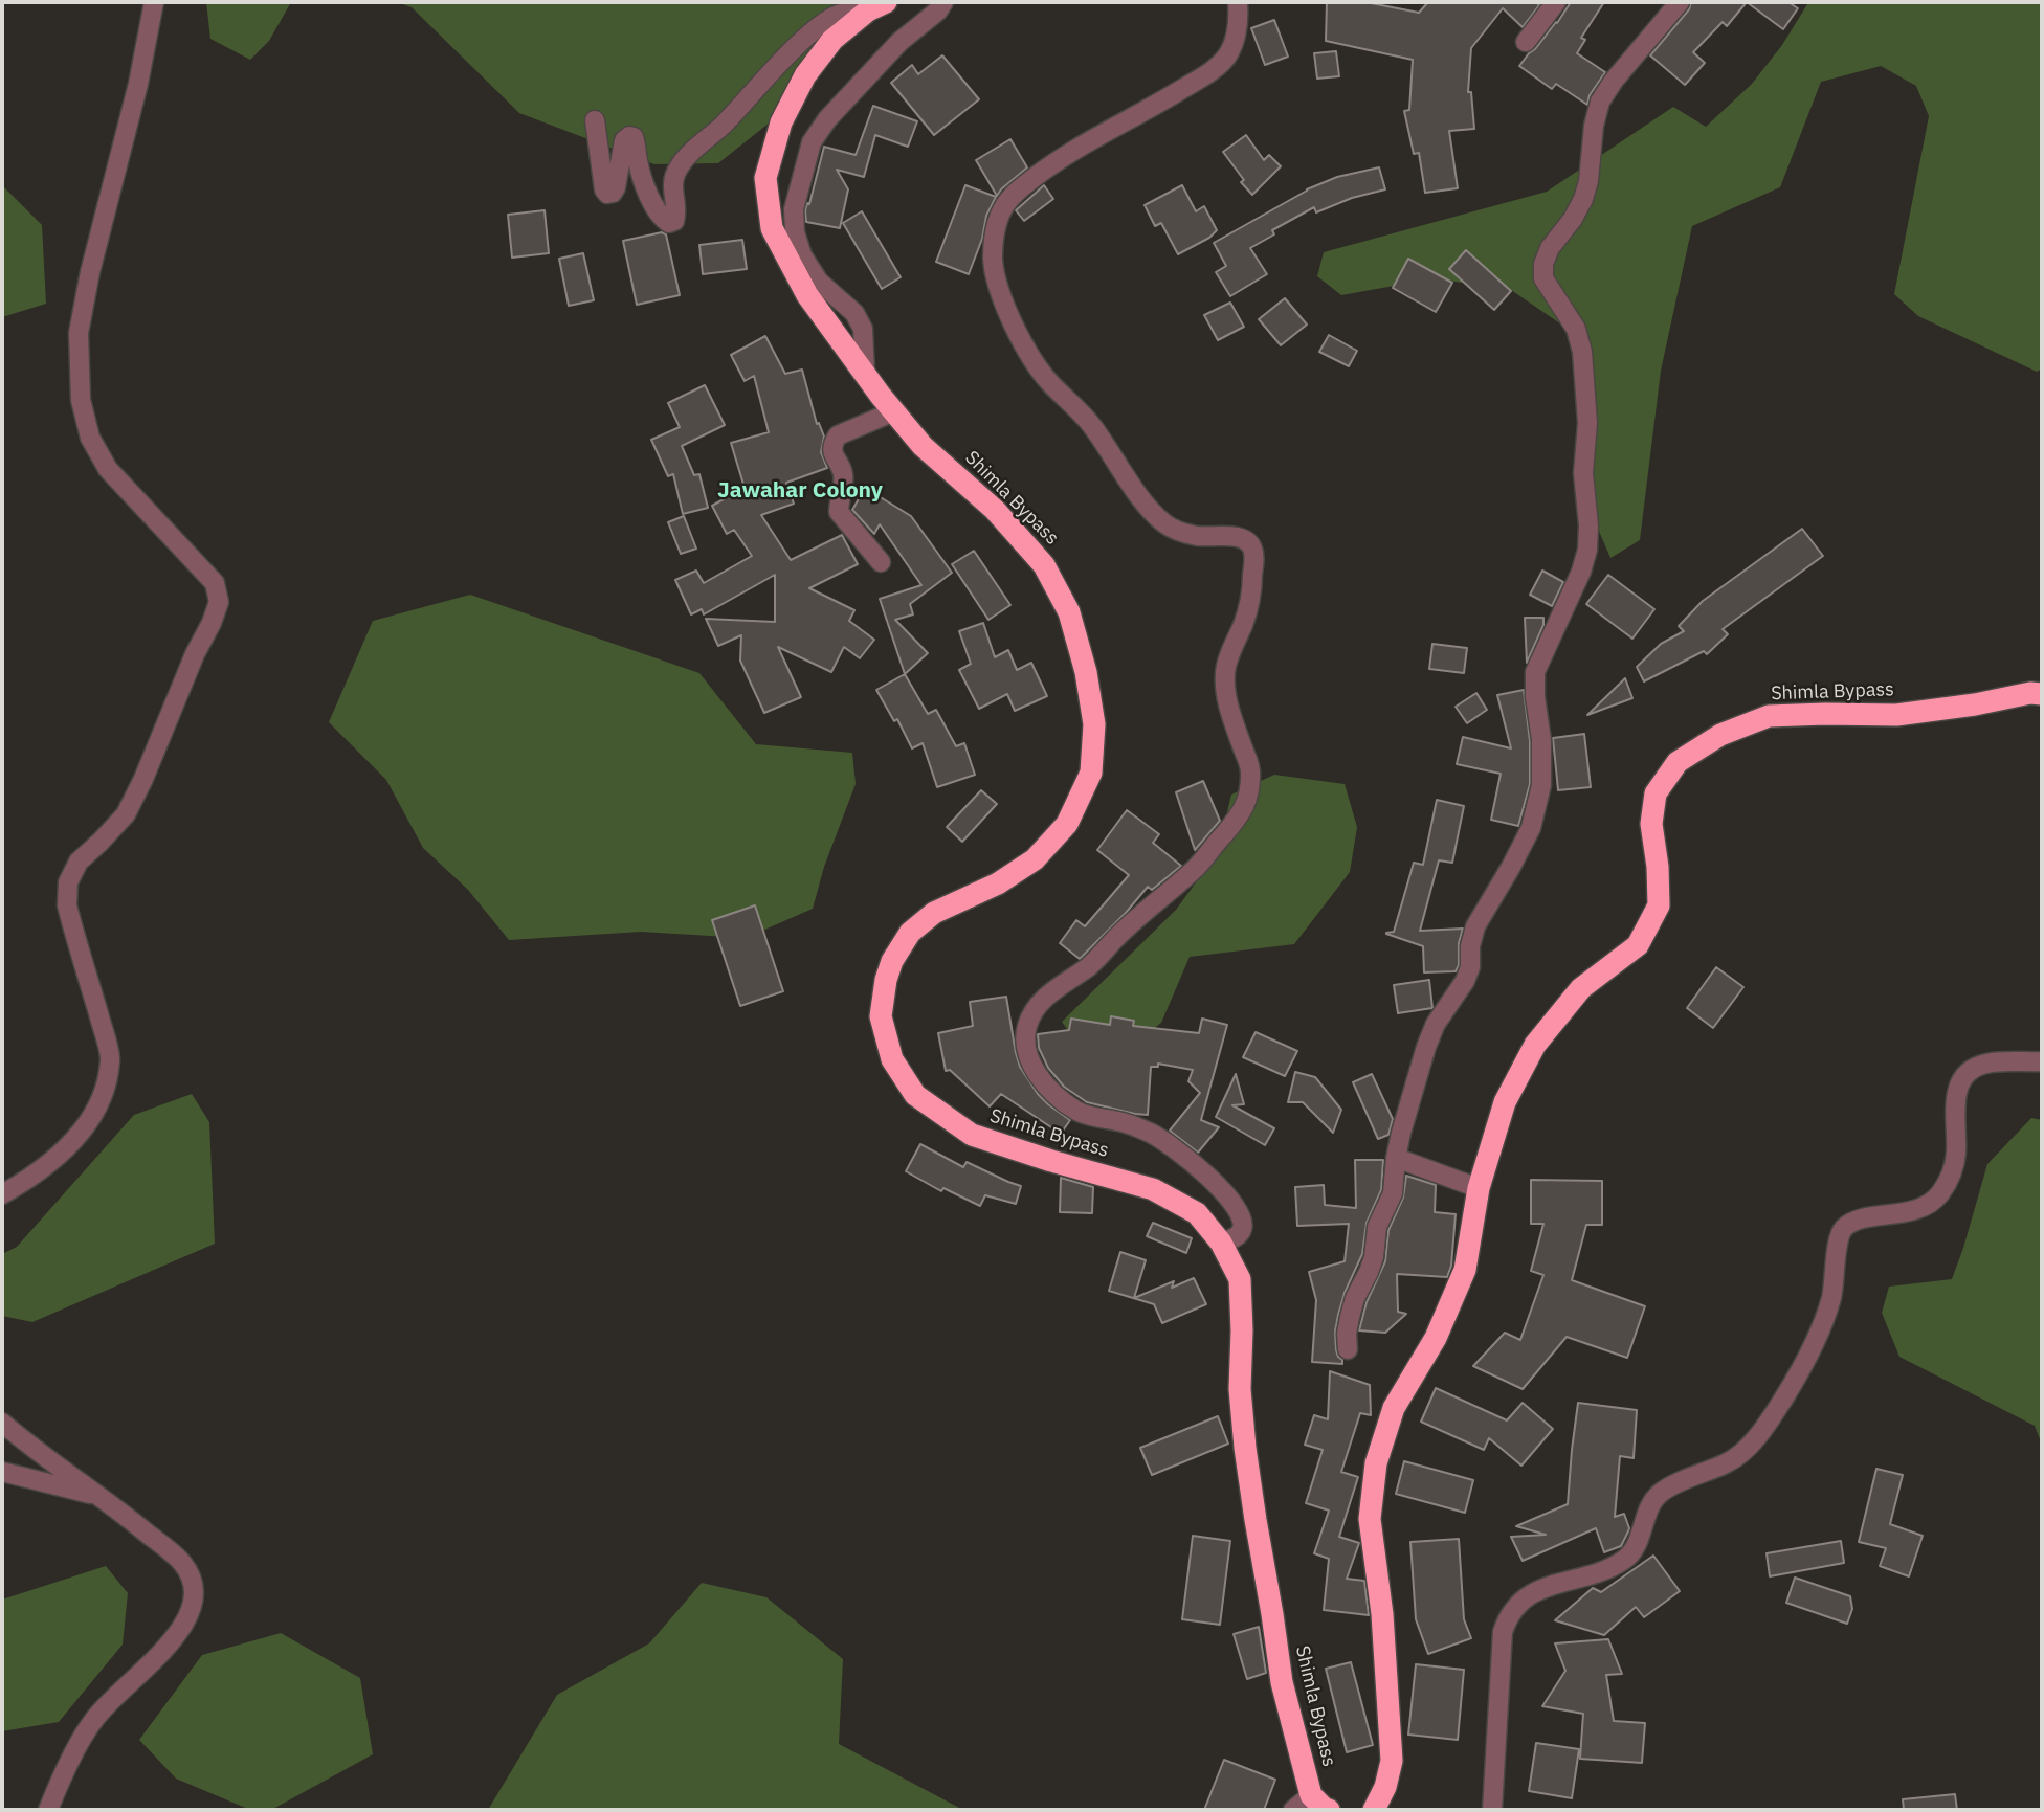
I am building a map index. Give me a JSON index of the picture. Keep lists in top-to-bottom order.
{
  "streets": {
    "highway": ["Shimla Bypass"]
  },
  "districts": ["Jawahar Colony"]
}
